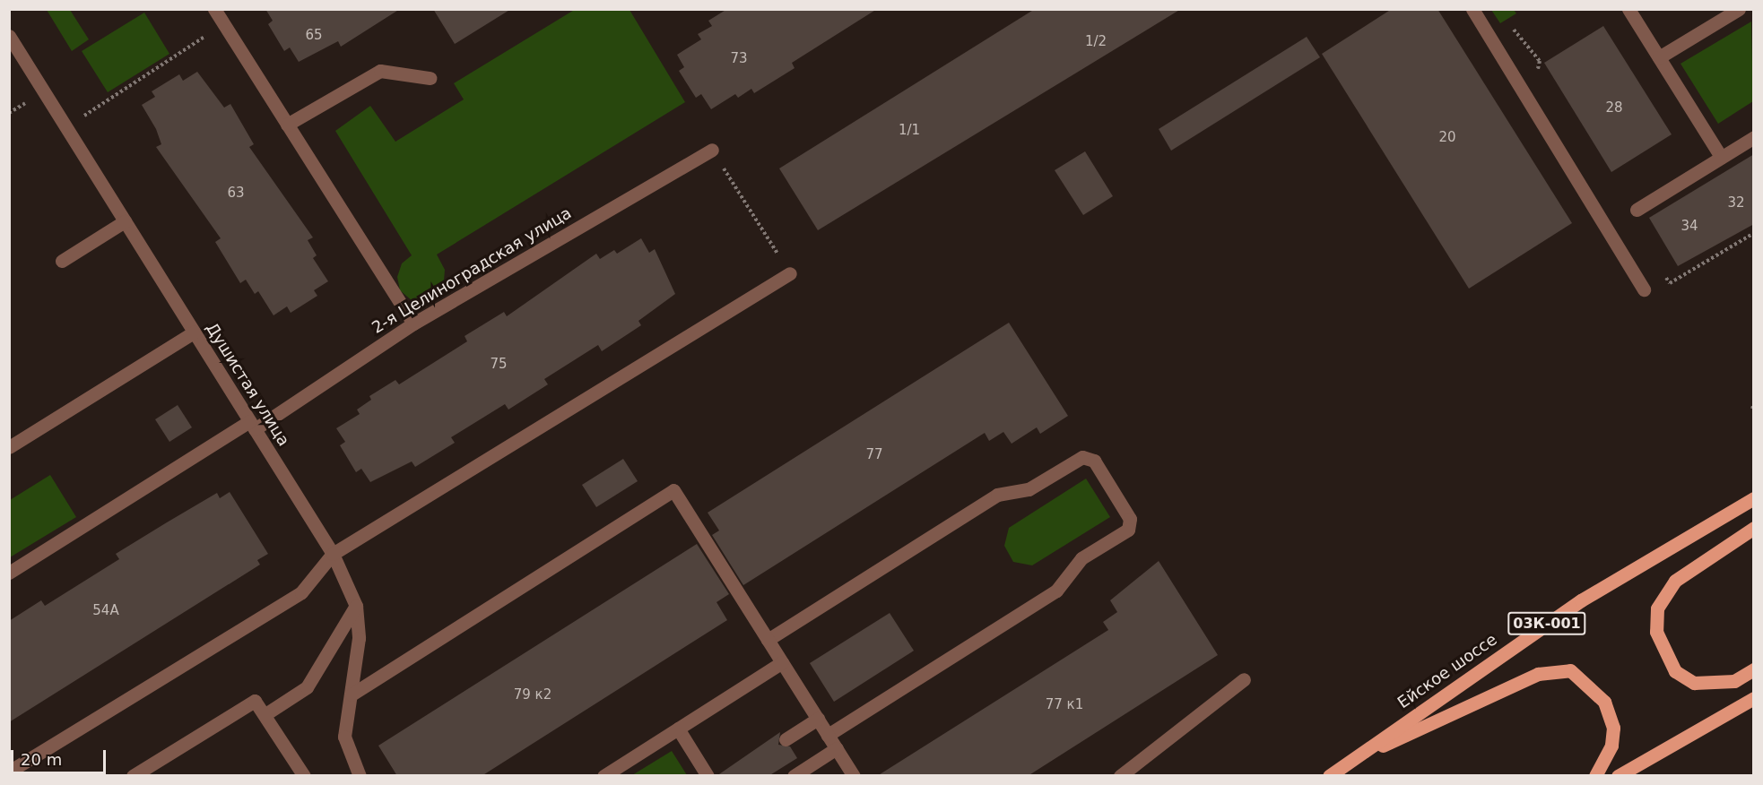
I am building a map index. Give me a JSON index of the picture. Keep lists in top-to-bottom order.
{
  "streets": {
    "main road": ["03К-001", "Ейское шоссе"],
    "street": ["2-я Целиноградская улица", "Душистая улица"]
  },
  "crossings": [
    ["2-я Целиноградская улица", "Душистая улица"],
    ["03К-001", "Ейское шоссе"]
  ],
  "house_numbers": [
    "65",
    "1/2",
    "73",
    "28",
    "1/1",
    "20",
    "63",
    "32",
    "34",
    "75",
    "77",
    "54А",
    "79 к2",
    "77 к1"
  ],
  "scale_bar": "20 m"
}
